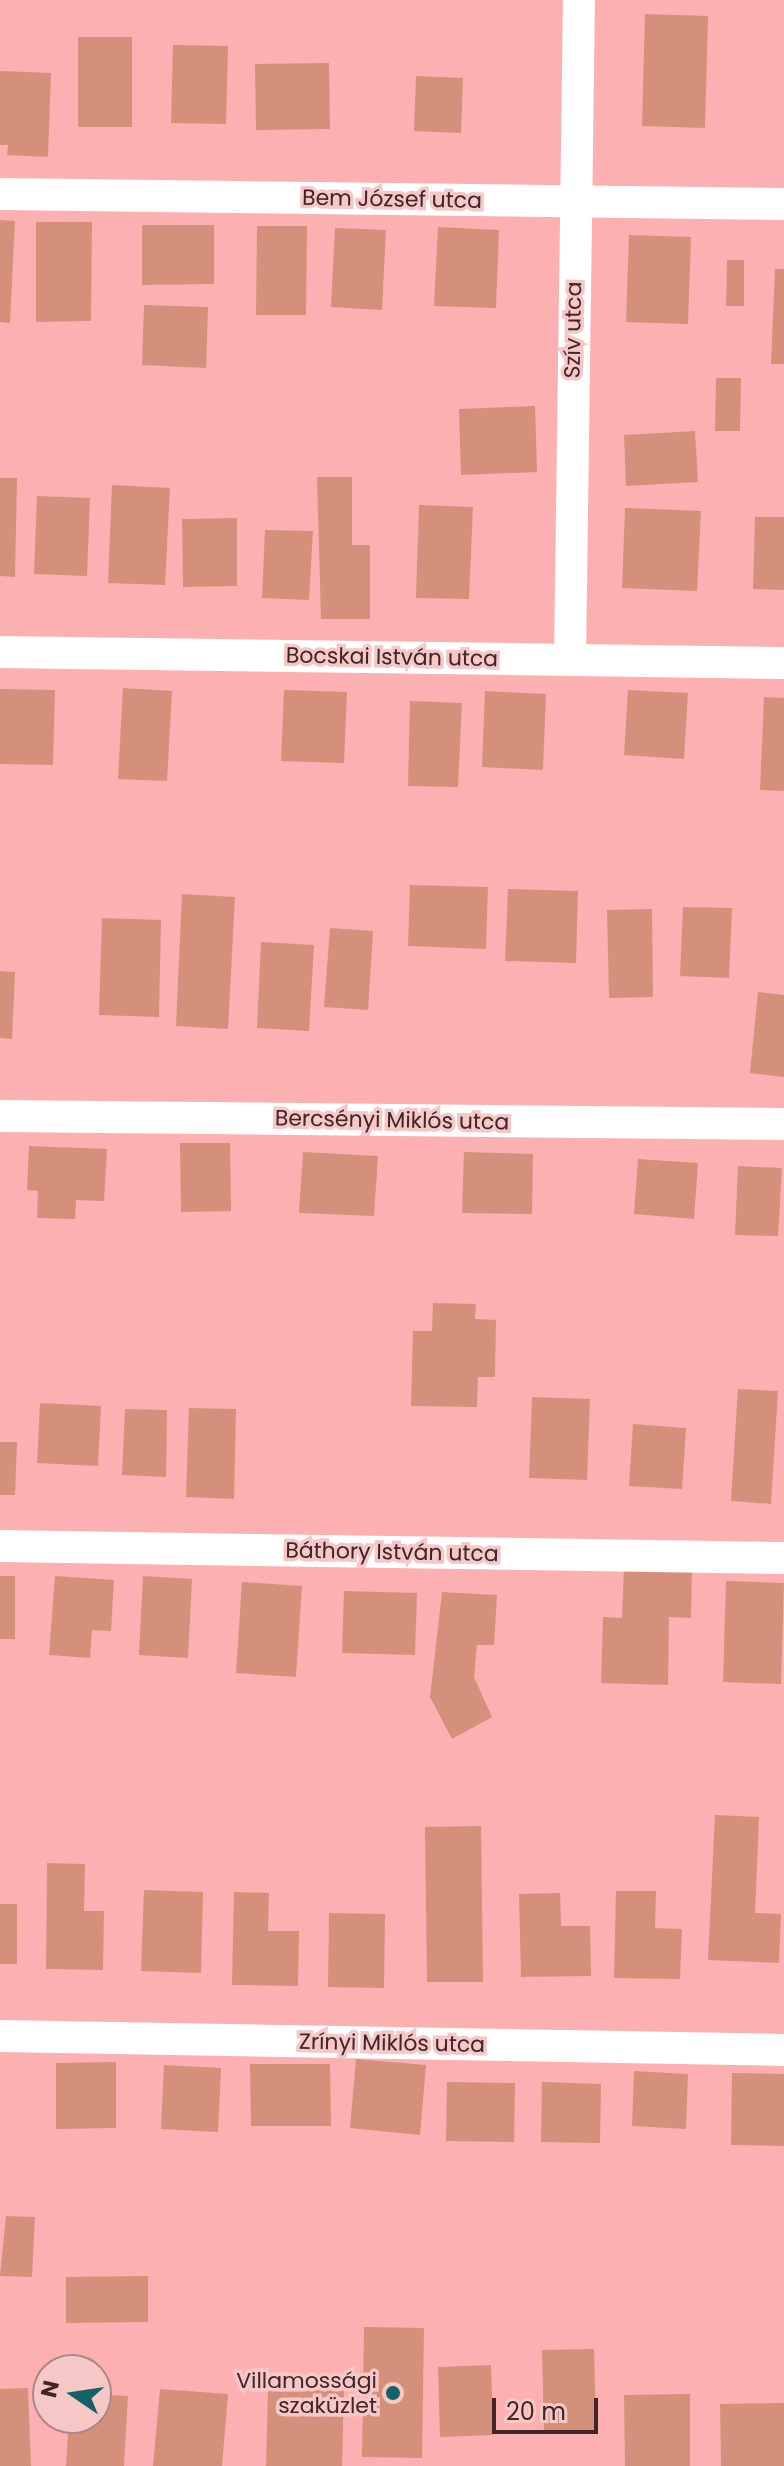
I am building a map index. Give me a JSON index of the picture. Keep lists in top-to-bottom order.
{
  "streets": {
    "street": [
      "Bem József utca",
      "Szív utca",
      "Bocskai István utca",
      "Bercsényi Miklós utca",
      "Báthory István utca",
      "Zrínyi Miklós utca"
    ]
  },
  "crossings": [
    ["Bem József utca", "Szív utca"],
    ["Szív utca", "Bocskai István utca"]
  ],
  "places": ["Villamossági szaküzlet"],
  "scale_bar": "20 m",
  "north": "left"
}
